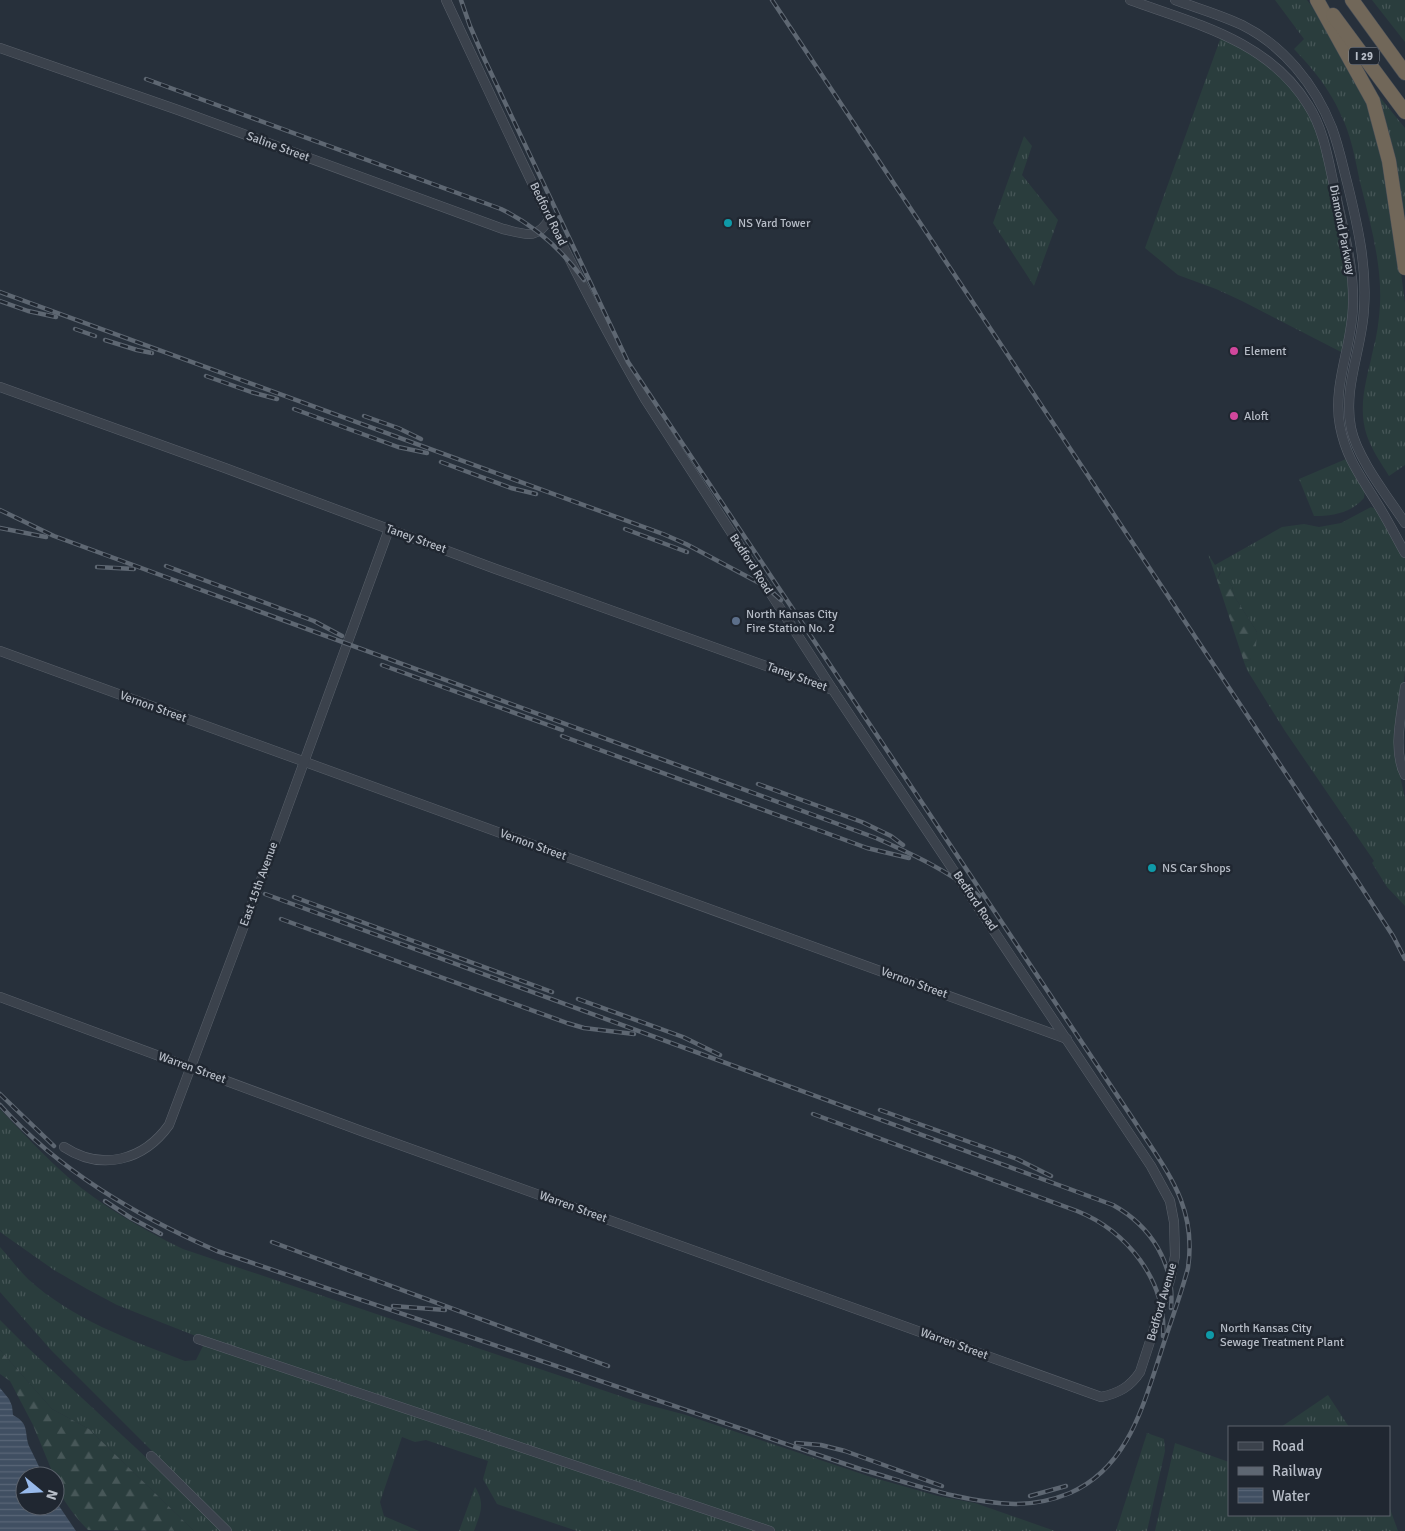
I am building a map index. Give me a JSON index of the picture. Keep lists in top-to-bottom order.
{
  "streets": {
    "highway": ["I 29"],
    "street": [
      "Saline Street",
      "Bedford Road",
      "Diamond Parkway",
      "Taney Street",
      "Vernon Street",
      "East 15th Avenue",
      "Warren Street",
      "Bedford Avenue"
    ]
  },
  "crossings": [
    ["Saline Street", "Bedford Road"],
    ["Bedford Road", "Taney Street"],
    ["Bedford Road", "Vernon Street"],
    ["Bedford Road", "Bedford Avenue"],
    ["Taney Street", "East 15th Avenue"],
    ["Vernon Street", "East 15th Avenue"],
    ["East 15th Avenue", "Warren Street"],
    ["Warren Street", "Bedford Avenue"]
  ],
  "places": [
    "NS Yard Tower",
    "Element",
    "Aloft",
    "North Kansas City Fire Station No. 2",
    "NS Car Shops",
    "North Kansas City Sewage Treatment Plant"
  ],
  "legend": ["Road", "Railway", "Water"],
  "north": "right"
}
